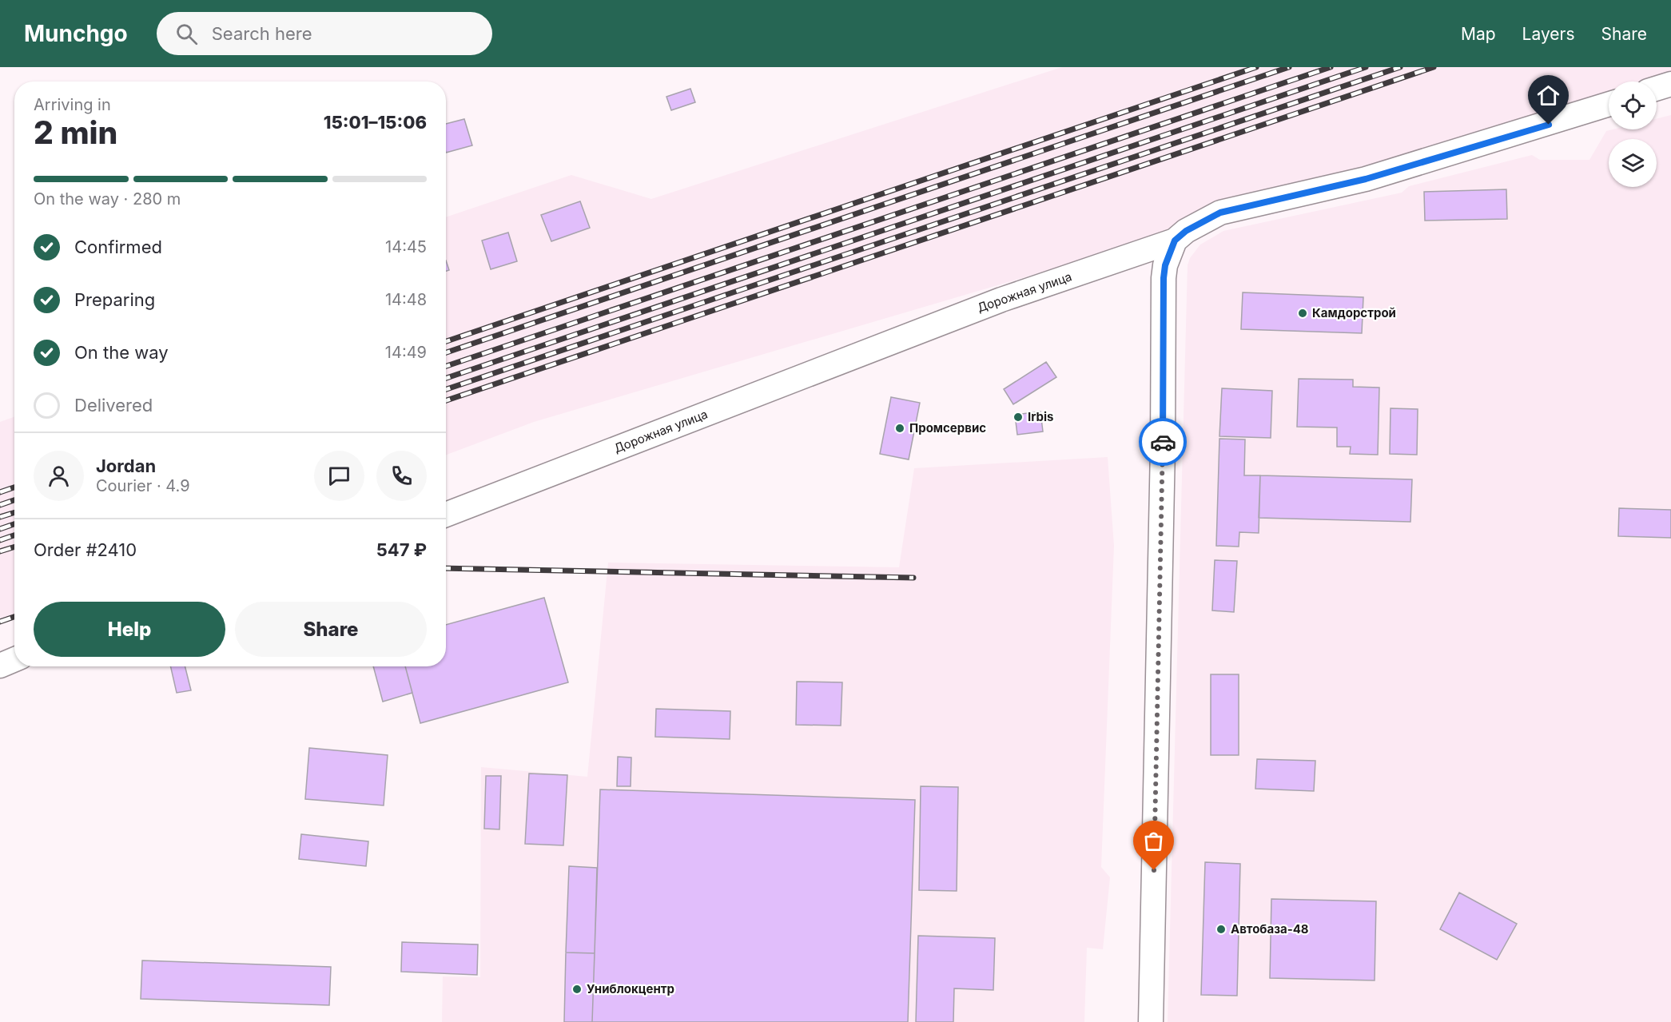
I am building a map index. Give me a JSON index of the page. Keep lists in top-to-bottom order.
{
  "streets": {
    "street": ["Дорожная улица"]
  },
  "places": [
    "Камдорстрой",
    "Irbis",
    "Промсервис",
    "Автобаза-48",
    "Униблокцентр"
  ],
  "page": {
    "header": "Munchgo",
    "search": "Search here",
    "nav": ["Map", "Layers", "Share"],
    "heading": ["2 min", "Arriving in", "15:01–15:06"],
    "panel": [
      "Jordan",
      "Courier · 4.9",
      "Order #2410",
      "547 ₽"
    ],
    "bar": "On the way · 280 m",
    "list": [
      ["Confirmed", "14:45"],
      ["Preparing", "14:48"],
      ["On the way", "14:49"],
      "Delivered"
    ],
    "buttons": ["Help", "Share"]
  }
}
